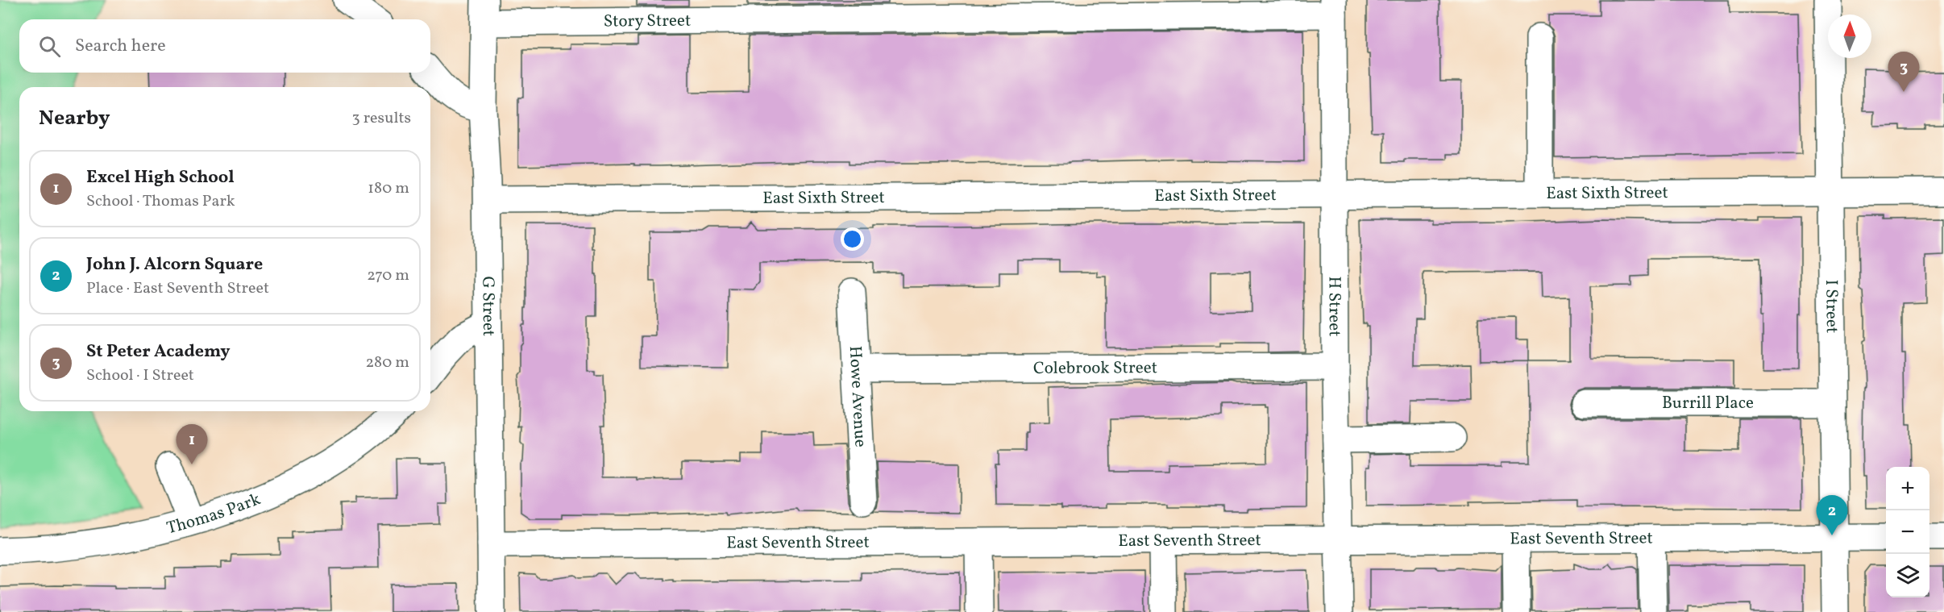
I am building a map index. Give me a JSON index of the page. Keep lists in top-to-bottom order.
{
  "streets": {
    "street": [
      "Story Street",
      "East Sixth Street",
      "G Street",
      "H Street",
      "I Street",
      "Colebrook Street",
      "Howe Avenue",
      "Burrill Place",
      "Thomas Park",
      "East Seventh Street"
    ]
  },
  "crossings": [
    ["Story Street", "G Street"],
    ["Story Street", "H Street"],
    ["East Sixth Street", "G Street"],
    ["East Sixth Street", "H Street"],
    ["East Sixth Street", "I Street"],
    ["G Street", "East Seventh Street"],
    ["H Street", "Colebrook Street"],
    ["H Street", "East Seventh Street"],
    ["I Street", "Burrill Place"],
    ["I Street", "East Seventh Street"],
    ["Colebrook Street", "Howe Avenue"]
  ],
  "north": "top",
  "page": {
    "search": "Search here",
    "pins": ["3", "1", "2"],
    "heading": ["Nearby", "3 results"],
    "list": [
      {
        "mark": "1",
        "name": "Excel High School",
        "note": "School · Thomas Park",
        "value": "180 m"
      },
      {
        "mark": "2",
        "name": "John J. Alcorn Square",
        "note": "Place · East Seventh Street",
        "value": "270 m"
      },
      {
        "mark": "3",
        "name": "St Peter Academy",
        "note": "School · I Street",
        "value": "280 m"
      }
    ],
    "map_buttons": ["+", "−"]
  }
}
